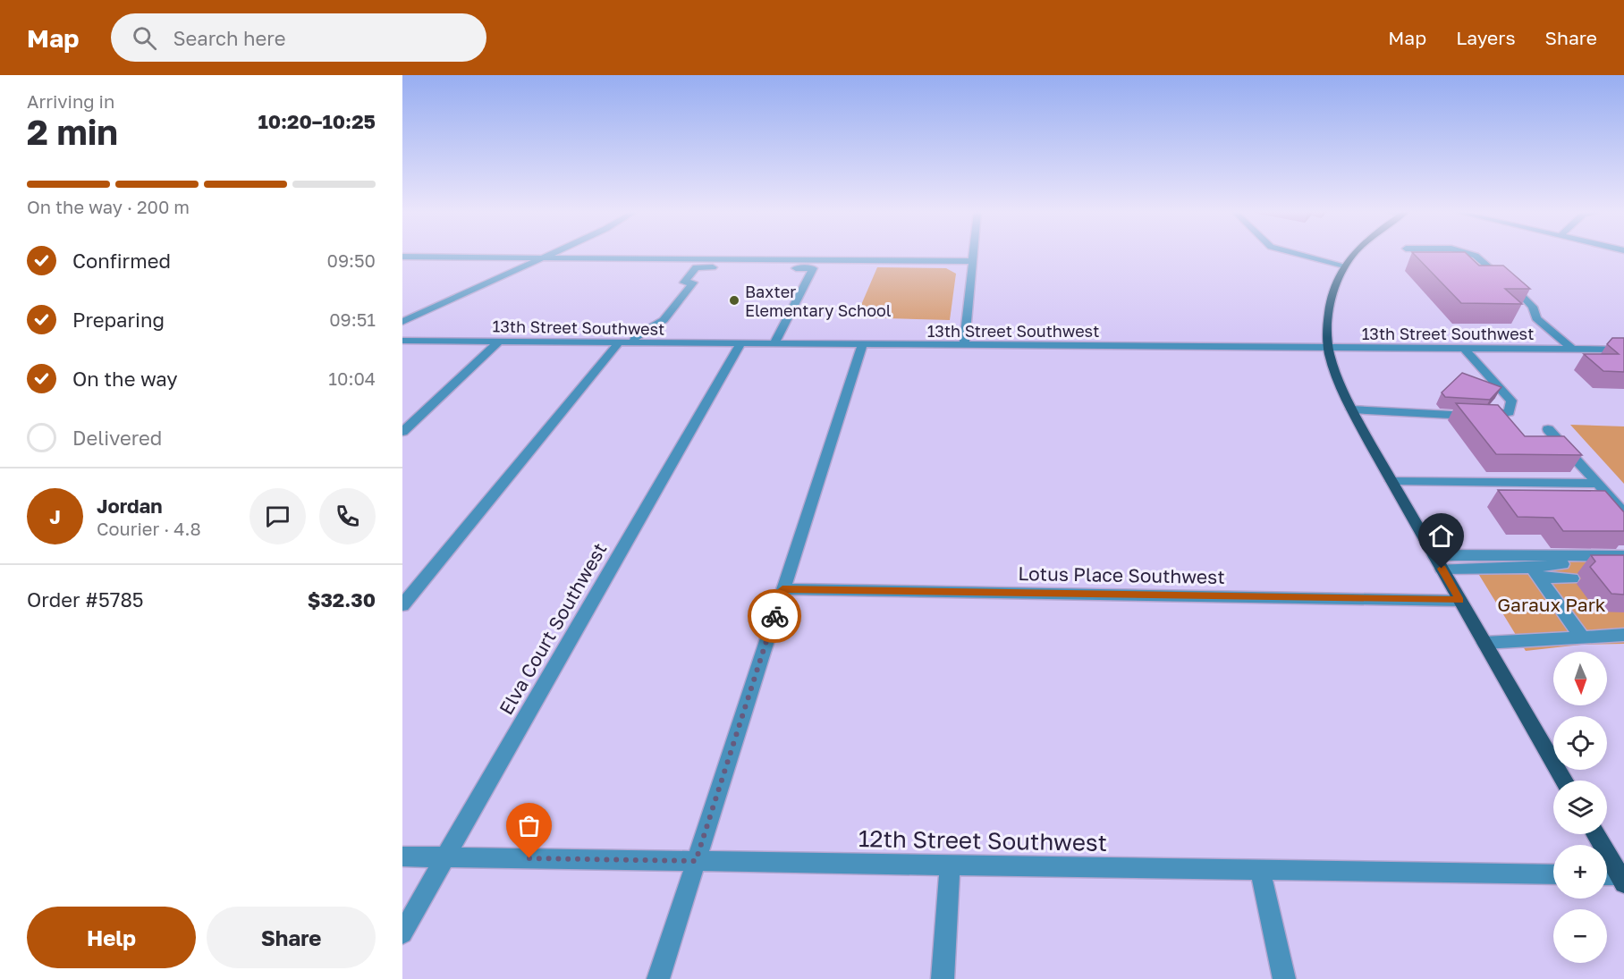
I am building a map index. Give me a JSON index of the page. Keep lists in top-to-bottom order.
{
  "streets": {
    "street": [
      "13th Street Southwest",
      "Lotus Place Southwest",
      "Elva Court Southwest",
      "12th Street Southwest"
    ]
  },
  "crossings": [
    ["13th Street Southwest", "Elva Court Southwest"],
    ["Elva Court Southwest", "12th Street Southwest"]
  ],
  "parks": ["Garaux Park"],
  "places": ["Baxter Elementary School"],
  "north": "bottom",
  "page": {
    "header": "Map",
    "search": "Search here",
    "nav": ["Map", "Layers", "Share"],
    "heading": ["2 min", "Arriving in", "10:20–10:25"],
    "panel": [
      "Jordan",
      "Courier · 4.8",
      "Order #5785",
      "$32.30"
    ],
    "bar": "On the way · 200 m",
    "list": [
      ["Confirmed", "09:50"],
      ["Preparing", "09:51"],
      ["On the way", "10:04"],
      "Delivered"
    ],
    "round": "J",
    "map_buttons": ["+", "−"],
    "buttons": ["Help", "Share"]
  }
}
